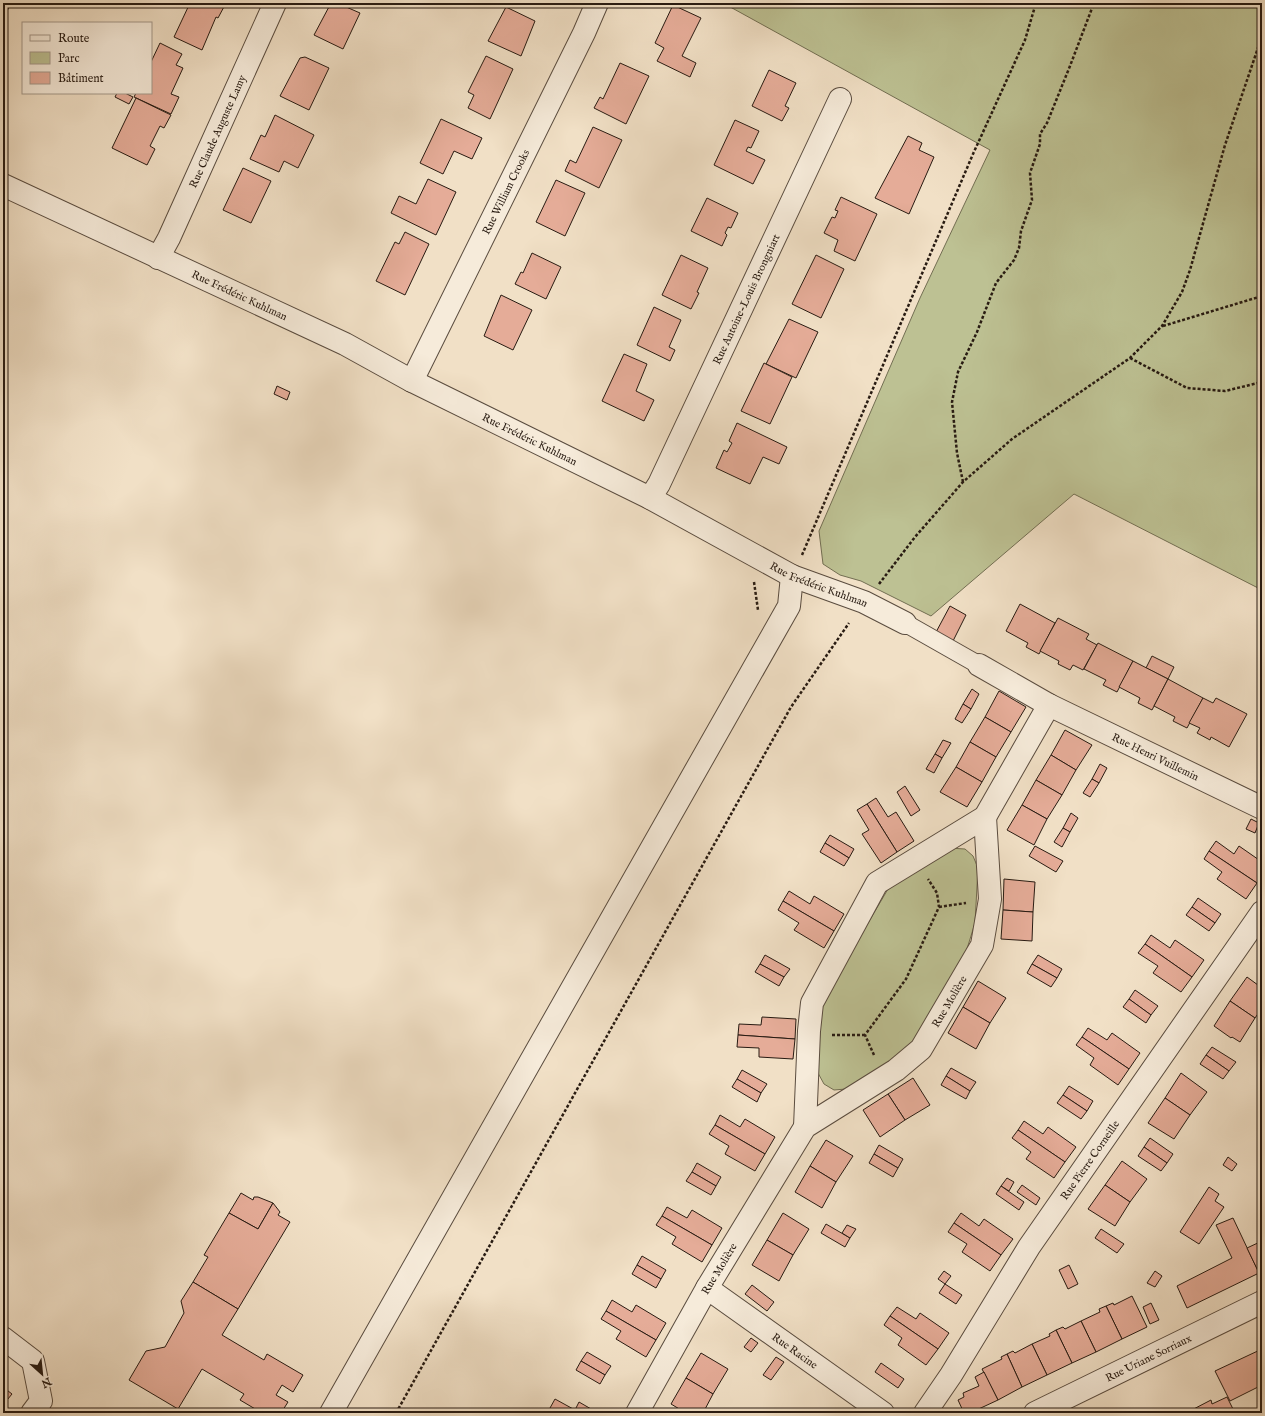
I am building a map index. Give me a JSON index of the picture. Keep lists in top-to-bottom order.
{
  "streets": {
    "street": [
      "Rue Claude Auguste Lamy",
      "Rue William Crooks",
      "Rue Frédéric Kuhlman",
      "Rue Antoine-Louis Brongniart",
      "Rue Henri Vuillemin",
      "Rue Molière",
      "Rue Pierre Corneille",
      "Rue Racine",
      "Rue Uriane Sorriaux"
    ]
  },
  "crossings": [
    ["Rue Claude Auguste Lamy", "Rue Frédéric Kuhlman"],
    ["Rue William Crooks", "Rue Frédéric Kuhlman"],
    ["Rue Frédéric Kuhlman", "Rue Antoine-Louis Brongniart"],
    ["Rue Frédéric Kuhlman", "Rue Henri Vuillemin"],
    ["Rue Frédéric Kuhlman", "Rue Molière"],
    ["Rue Henri Vuillemin", "Rue Molière"],
    ["Rue Molière", "Rue Racine"]
  ],
  "legend": ["Route", "Parc", "Bâtiment"],
  "north": "bottom right"
}
